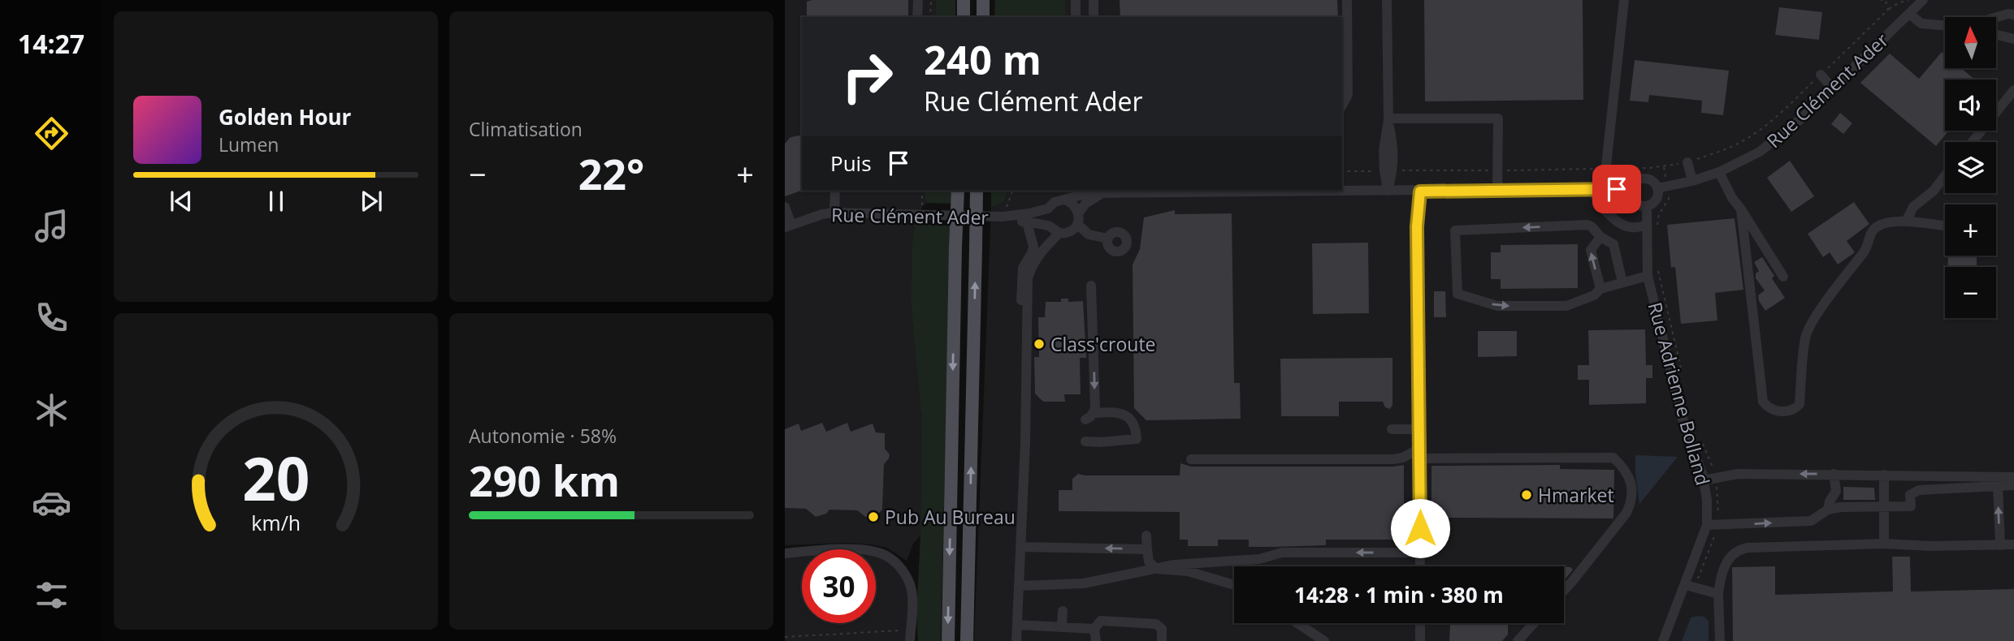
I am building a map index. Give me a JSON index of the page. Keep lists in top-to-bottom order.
{
  "streets": {
    "street": ["Rue Clément Ader", "Rue Adrienne Bolland"]
  },
  "crossings": [
    ["Rue Clément Ader", "Rue Adrienne Bolland"]
  ],
  "places": ["Class'croute", "Hmarket", "Pub Au Bureau"],
  "north": "top",
  "page": {
    "tabs": "14:27",
    "tile": [
      "Climatisation",
      ["Autonomie · 58%", "290 km"]
    ],
    "map_buttons": ["+", "−"],
    "turn": ["240 m", "Rue Clément Ader"],
    "song": ["Golden Hour", "Lumen"],
    "then": "Puis",
    "heat": ["−", "22°", "+"],
    "limit": "30",
    "trip": "14:28 · 1 min · 380 m",
    "gauge": ["20", "km/h"]
  }
}
